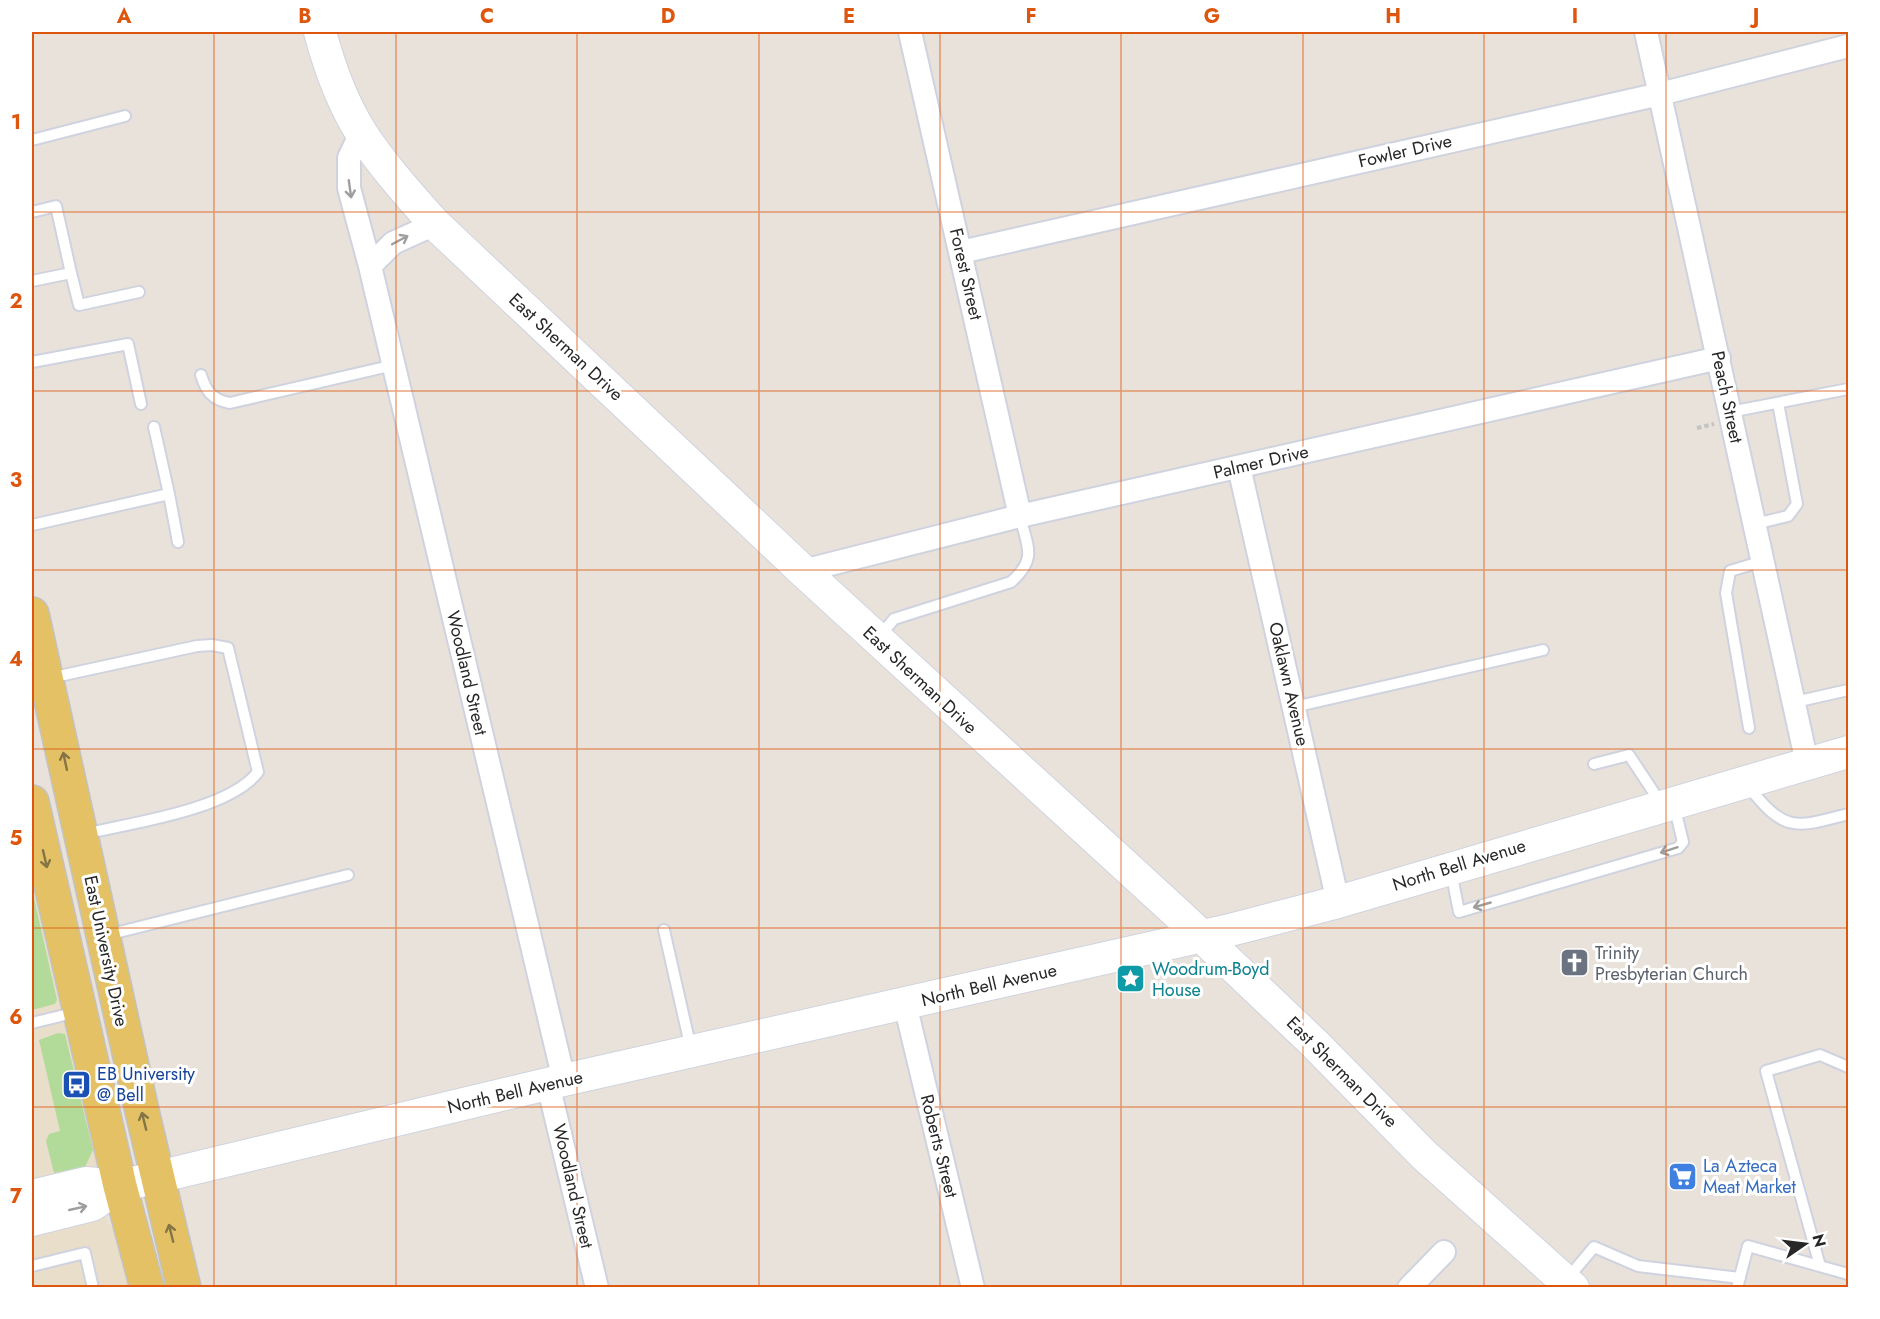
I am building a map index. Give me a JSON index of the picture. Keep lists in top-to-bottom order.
{
  "streets": {
    "main road": ["East Sherman Drive", "North Bell Avenue", "East University Drive"],
    "street": [
      "Fowler Drive",
      "Forest Street",
      "Peach Street",
      "Palmer Drive",
      "Woodland Street",
      "Oaklawn Avenue",
      "Roberts Street"
    ]
  },
  "crossings": [
    ["Fowler Drive", "Forest Street"],
    ["Fowler Drive", "Peach Street"],
    ["Forest Street", "Palmer Drive"],
    ["East Sherman Drive", "Palmer Drive"],
    ["East Sherman Drive", "Woodland Street"],
    ["East Sherman Drive", "North Bell Avenue"],
    ["Peach Street", "Palmer Drive"],
    ["Peach Street", "North Bell Avenue"],
    ["Palmer Drive", "Oaklawn Avenue"],
    ["Woodland Street", "North Bell Avenue"],
    ["Oaklawn Avenue", "North Bell Avenue"],
    ["North Bell Avenue", "East University Drive"],
    ["North Bell Avenue", "Roberts Street"]
  ],
  "places": {
    "church": ["Trinity Presbyterian Church"],
    "place": ["Woodrum-Boyd House"],
    "bus stop": ["EB University @ Bell"],
    "supermarket": ["La Azteca Meat Market"]
  },
  "north": "right",
  "grid": {
    "columns": [
      "A",
      "B",
      "C",
      "D",
      "E",
      "F",
      "G",
      "H",
      "I",
      "J"
    ],
    "rows": [
      "1",
      "2",
      "3",
      "4",
      "5",
      "6",
      "7"
    ]
  }
}
